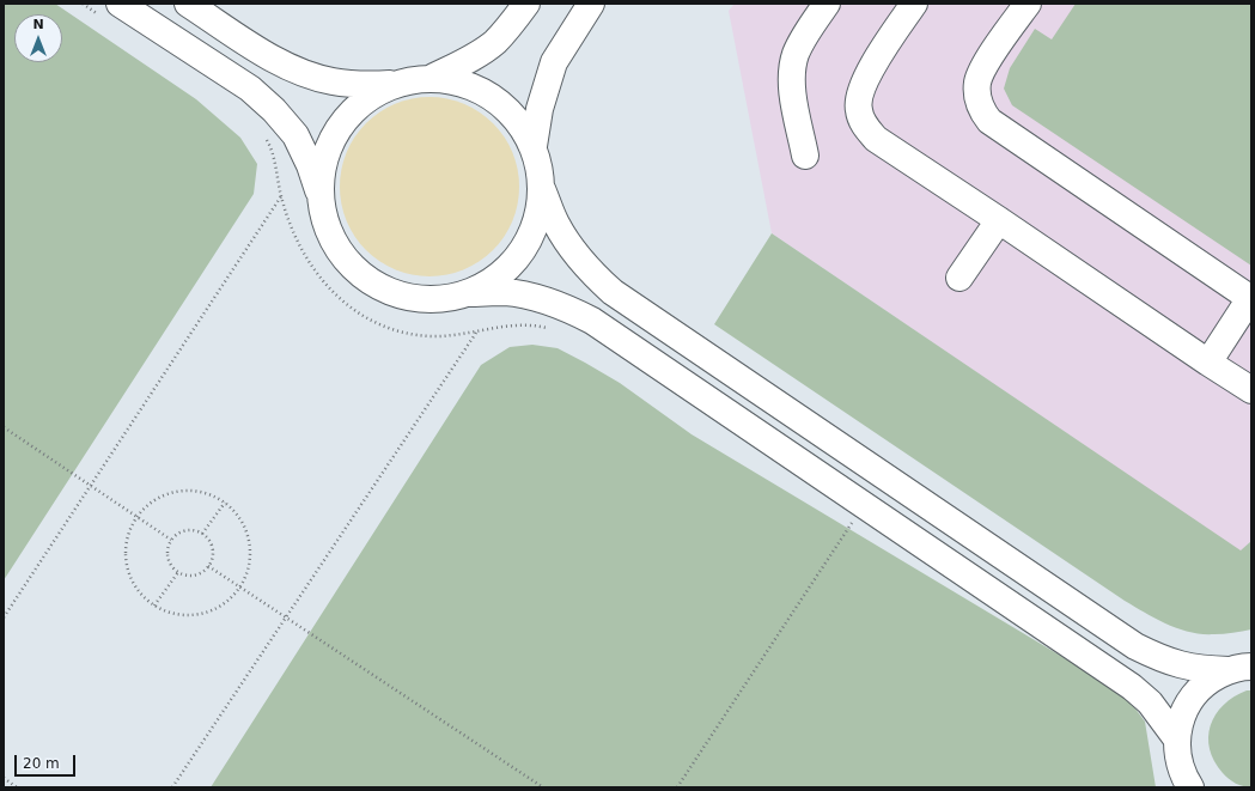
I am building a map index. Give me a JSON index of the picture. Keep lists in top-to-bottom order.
{
  "scale_bar": "20 m",
  "north": "top"
}
